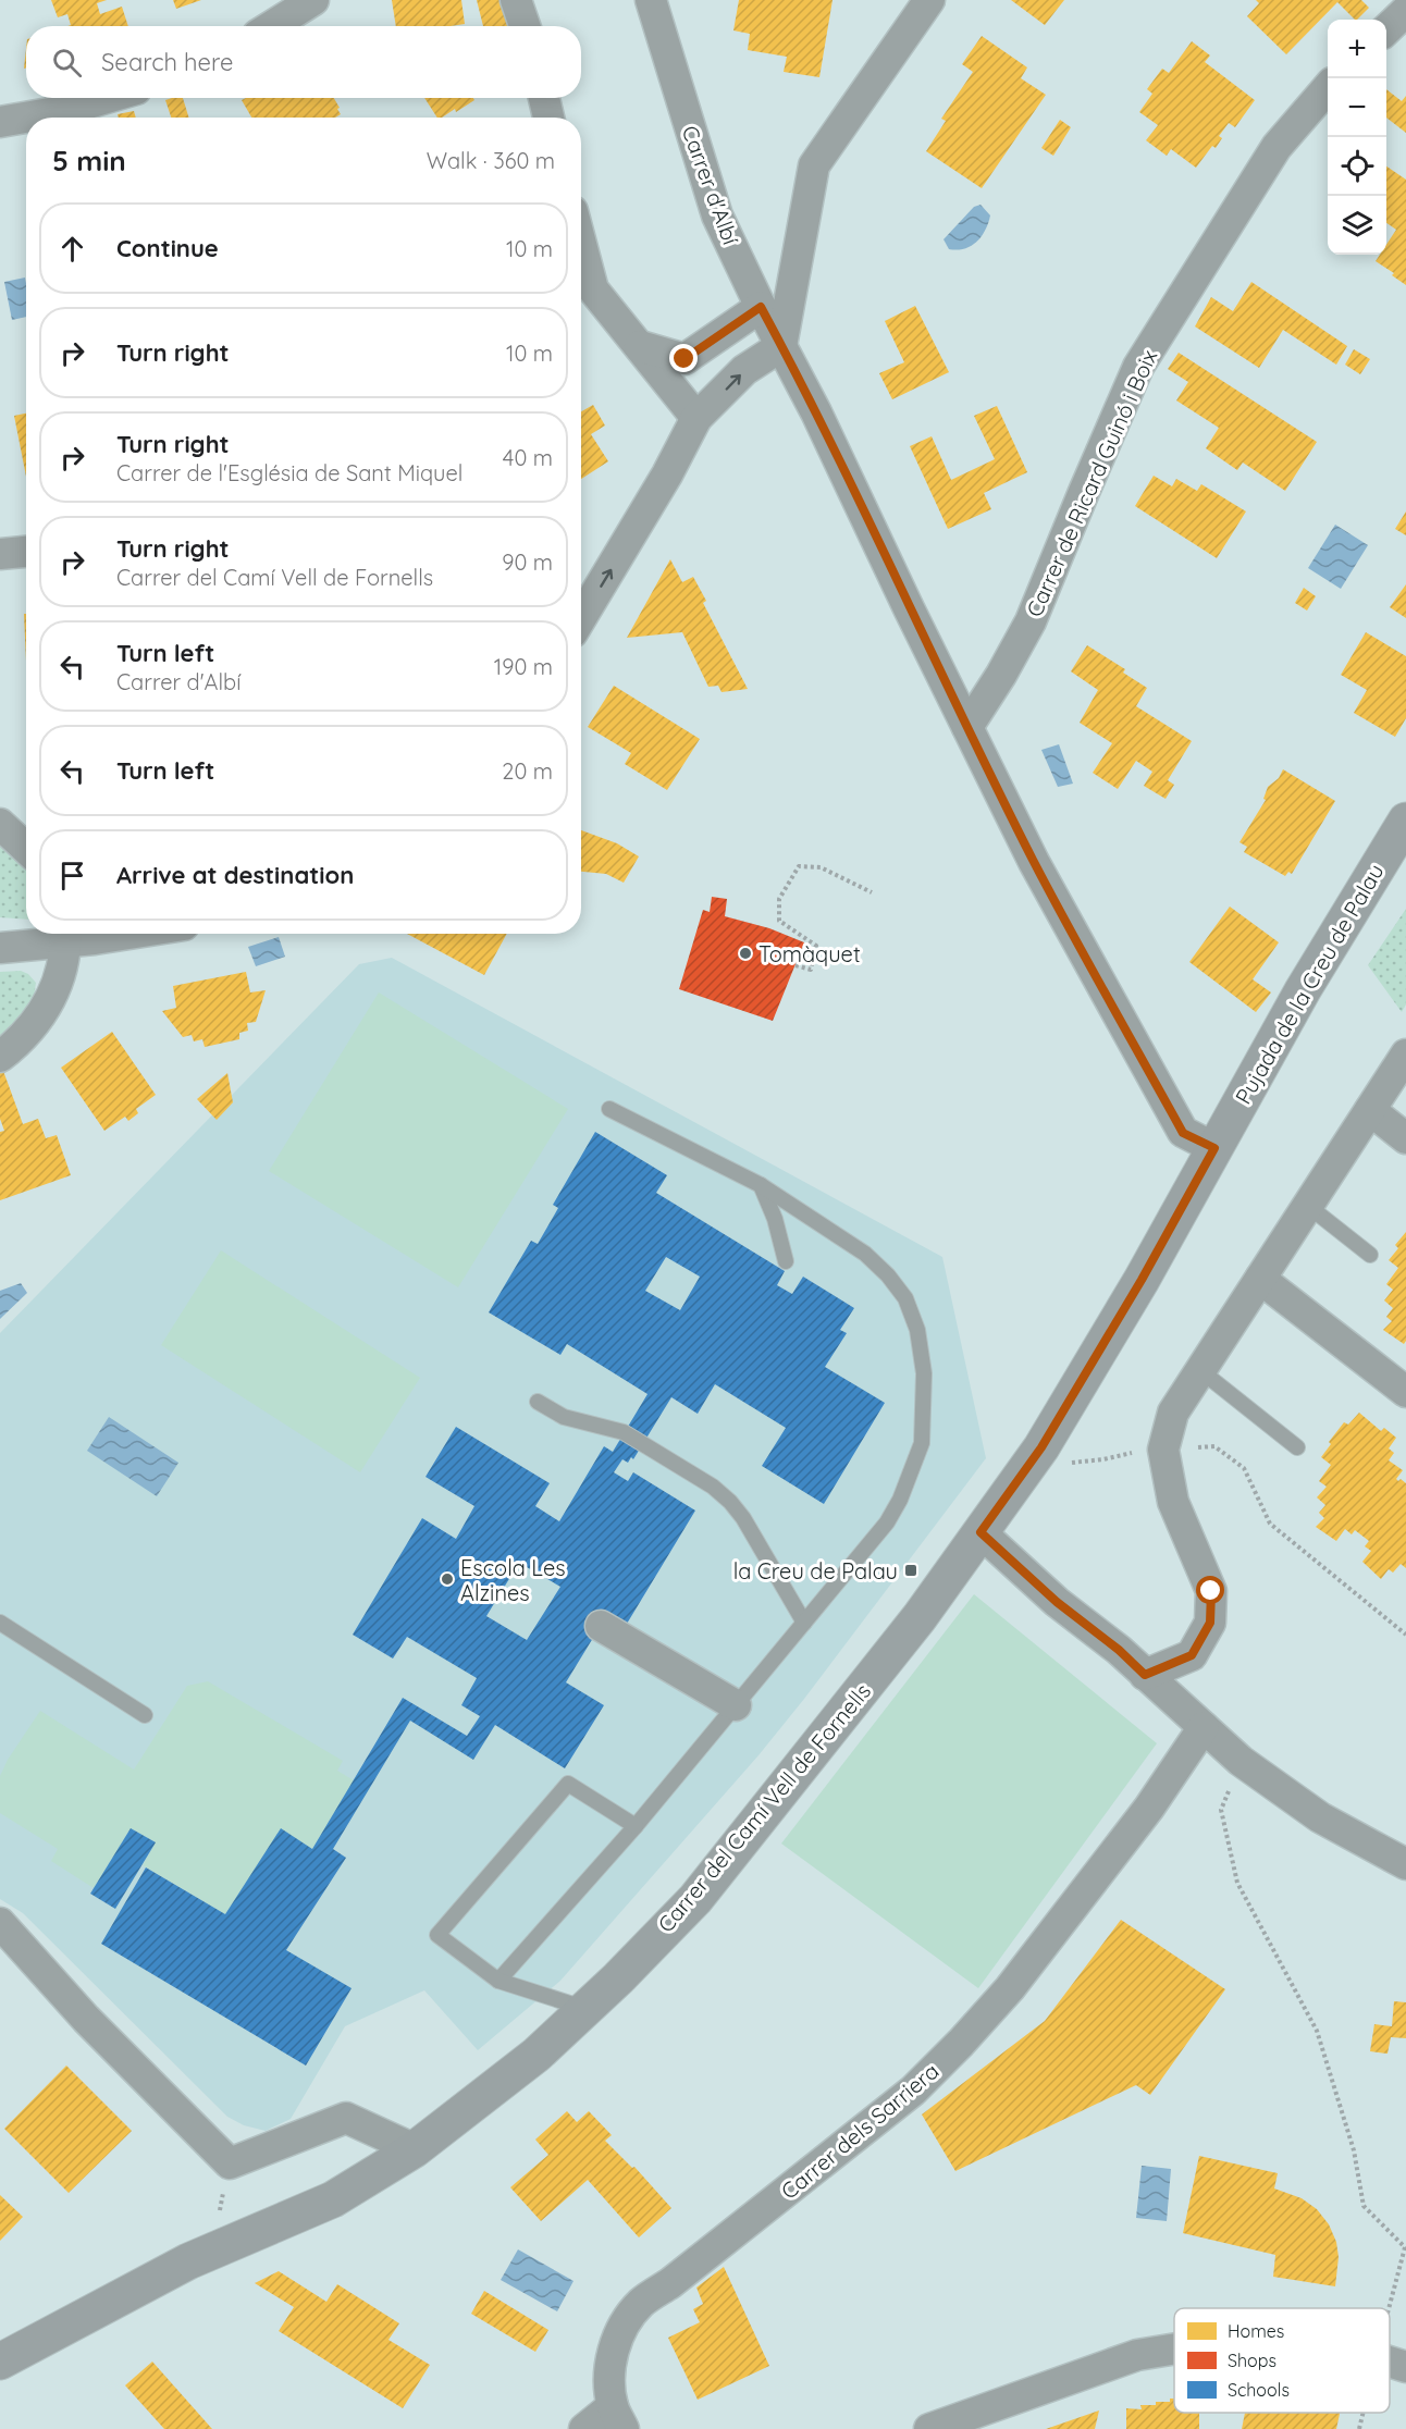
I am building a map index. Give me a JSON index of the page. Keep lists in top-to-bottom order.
{
  "streets": {
    "street": [
      "Carrer d'Albí",
      "Carrer de Ricard Guinó i Boix",
      "Pujada de la Creu de Palau",
      "Carrer del Camí Vell de Fornells",
      "Carrer dels Sarriera"
    ]
  },
  "crossings": [
    ["Carrer d'Albí", "Carrer de Ricard Guinó i Boix"],
    ["Carrer d'Albí", "Pujada de la Creu de Palau"],
    ["Carrer d'Albí", "Carrer del Camí Vell de Fornells"],
    ["Pujada de la Creu de Palau", "Carrer del Camí Vell de Fornells"]
  ],
  "places": {
    "other": ["Tomàquet", "Escola Les Alzines"],
    "transit": ["la Creu de Palau"]
  },
  "legend": ["Homes", "Shops", "Schools"],
  "page": {
    "map_buttons": ["+", "−"],
    "search": "Search here",
    "heading": ["5 min", "Walk · 360 m"],
    "list": [
      ["Continue", "10 m"],
      ["Turn right", "10 m"],
      ["Turn right", "Carrer de l'Església de Sant Miquel", "40 m"],
      ["Turn right", "Carrer del Camí Vell de Fornells", "90 m"],
      ["Turn left", "Carrer d'Albí", "190 m"],
      ["Turn left", "20 m"],
      "Arrive at destination"
    ]
  }
}
